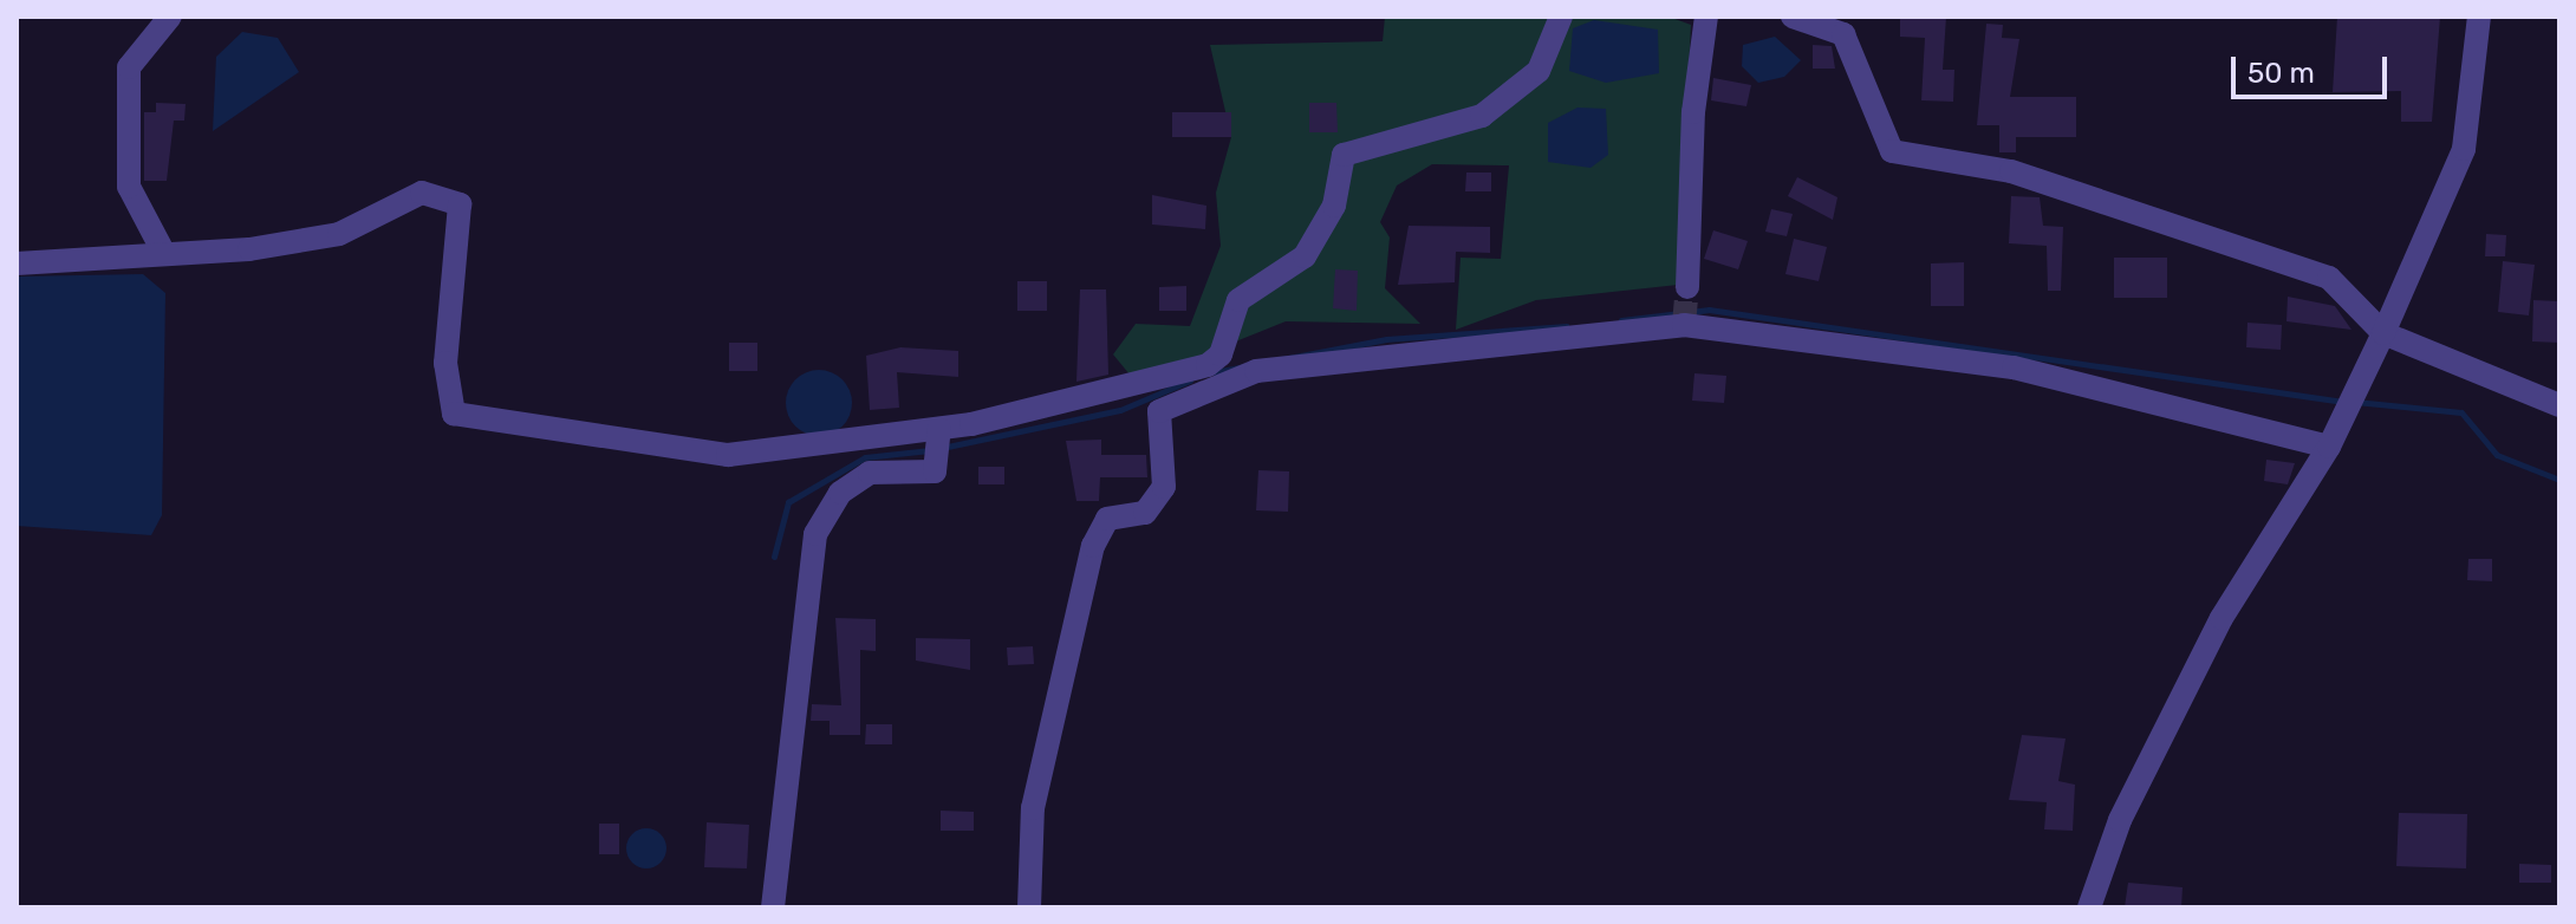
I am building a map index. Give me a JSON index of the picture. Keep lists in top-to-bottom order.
{
  "scale_bar": "50 m"
}
